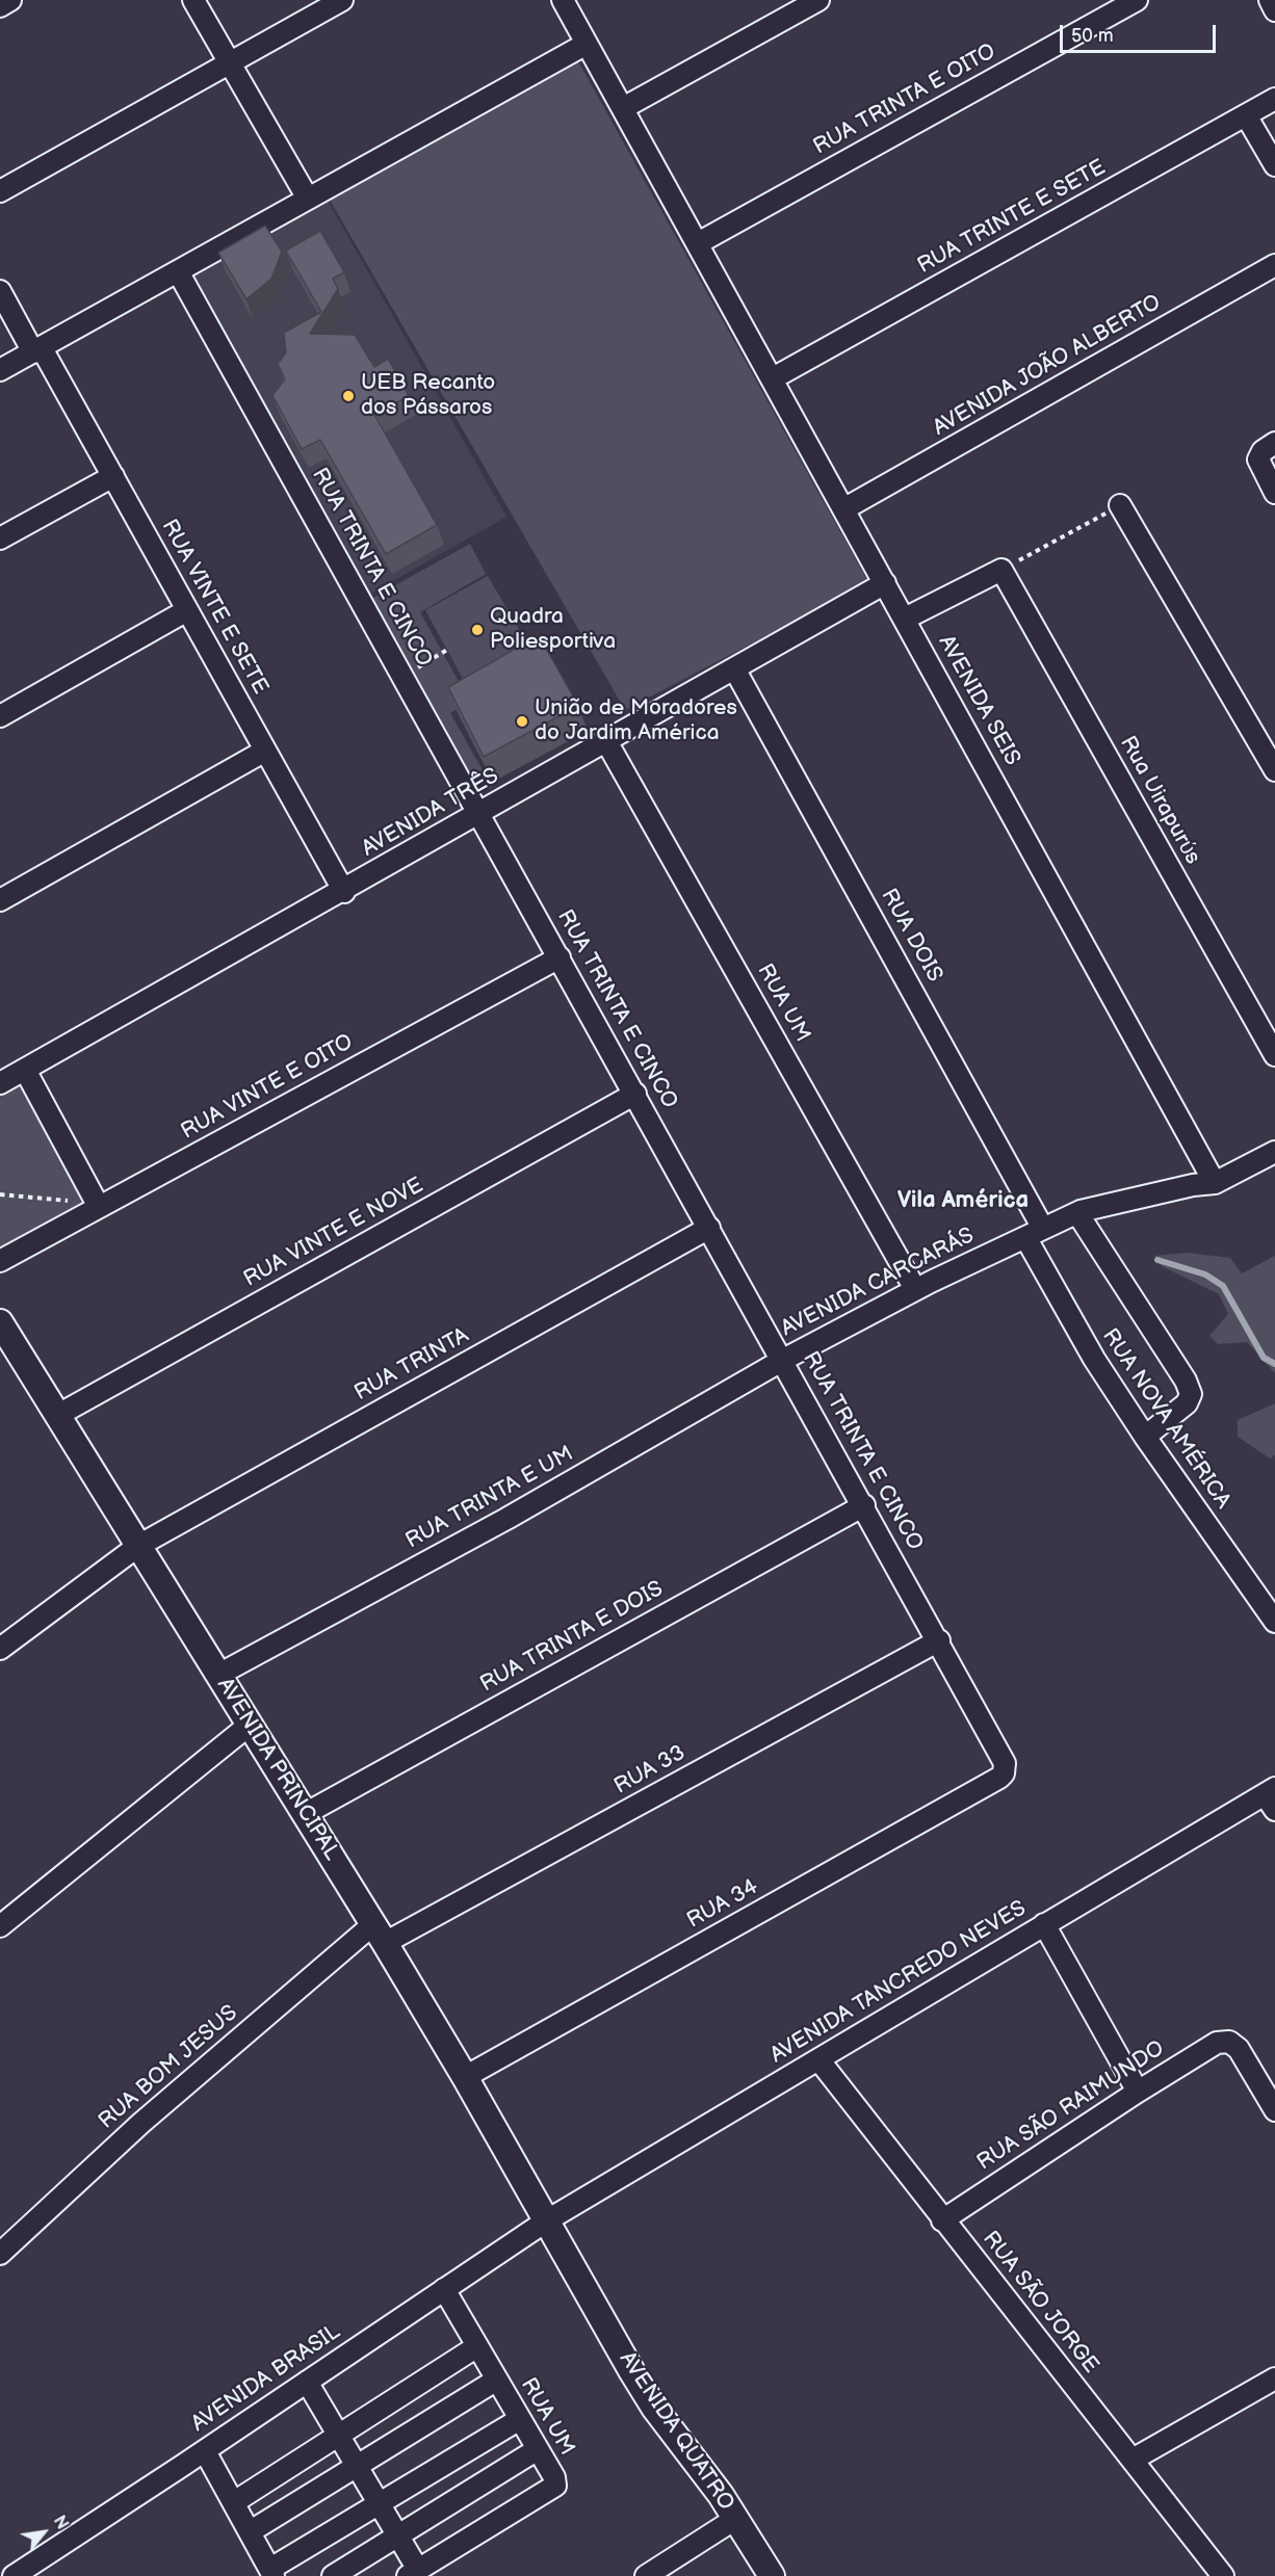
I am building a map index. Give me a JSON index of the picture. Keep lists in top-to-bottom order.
{
  "streets": {
    "main road": ["AVENIDA PRINCIPAL", "AVENIDA QUATRO"],
    "street": [
      "RUA TRINTA E OITO",
      "RUA TRINTE E SETE",
      "AVENIDA JOÃO ALBERTO",
      "RUA TRINTA E CINCO",
      "RUA VINTE E SETE",
      "AVENIDA SEIS",
      "Rua Uirapurύs",
      "AVENIDA TRÊS",
      "RUA DOIS",
      "RUA UM",
      "RUA VINTE E OITO",
      "RUA VINTE E NOVE",
      "AVENIDA CARCARÁS",
      "RUA TRINTA",
      "RUA NOVA AMÉRICA",
      "RUA TRINTA E UM",
      "RUA TRINTA E DOIS",
      "RUA 33",
      "RUA 34",
      "AVENIDA TANCREDO NEVES",
      "RUA BOM JESUS",
      "RUA SÃO RAIMUNDO",
      "RUA SÃO JORGE",
      "AVENIDA BRASIL"
    ]
  },
  "crossings": [
    ["RUA TRINTA E OITO", "AVENIDA SEIS"],
    ["RUA TRINTE E SETE", "AVENIDA SEIS"],
    ["AVENIDA JOÃO ALBERTO", "AVENIDA SEIS"],
    ["RUA TRINTA E CINCO", "AVENIDA TRÊS"],
    ["RUA TRINTA E CINCO", "RUA VINTE E OITO"],
    ["RUA TRINTA E CINCO", "RUA VINTE E NOVE"],
    ["RUA TRINTA E CINCO", "AVENIDA CARCARÁS"],
    ["RUA TRINTA E CINCO", "RUA TRINTA"],
    ["RUA TRINTA E CINCO", "RUA TRINTA E UM"],
    ["RUA TRINTA E CINCO", "RUA TRINTA E DOIS"],
    ["RUA TRINTA E CINCO", "RUA 33"],
    ["RUA TRINTA E CINCO", "RUA 34"],
    ["RUA VINTE E SETE", "AVENIDA TRÊS"],
    ["AVENIDA SEIS", "AVENIDA TRÊS"],
    ["AVENIDA SEIS", "AVENIDA CARCARÁS"],
    ["AVENIDA TRÊS", "RUA DOIS"],
    ["AVENIDA TRÊS", "RUA UM"],
    ["RUA DOIS", "AVENIDA CARCARÁS"],
    ["RUA UM", "AVENIDA CARCARÁS"],
    ["RUA UM", "AVENIDA BRASIL"],
    ["RUA VINTE E NOVE", "AVENIDA PRINCIPAL"],
    ["AVENIDA CARCARÁS", "RUA NOVA AMÉRICA"],
    ["AVENIDA CARCARÁS", "RUA TRINTA E UM"],
    ["RUA TRINTA", "AVENIDA PRINCIPAL"],
    ["RUA TRINTA E UM", "AVENIDA PRINCIPAL"],
    ["RUA TRINTA E DOIS", "AVENIDA PRINCIPAL"],
    ["AVENIDA PRINCIPAL", "RUA 33"],
    ["AVENIDA PRINCIPAL", "RUA 34"],
    ["AVENIDA PRINCIPAL", "AVENIDA TANCREDO NEVES"],
    ["AVENIDA PRINCIPAL", "RUA BOM JESUS"],
    ["AVENIDA PRINCIPAL", "AVENIDA BRASIL"],
    ["AVENIDA PRINCIPAL", "AVENIDA QUATRO"],
    ["RUA 33", "RUA BOM JESUS"],
    ["AVENIDA TANCREDO NEVES", "RUA SÃO JORGE"],
    ["AVENIDA TANCREDO NEVES", "AVENIDA BRASIL"],
    ["AVENIDA TANCREDO NEVES", "AVENIDA QUATRO"],
    ["RUA SÃO RAIMUNDO", "RUA SÃO JORGE"],
    ["AVENIDA BRASIL", "AVENIDA QUATRO"]
  ],
  "districts": ["Vila América"],
  "places": ["UEB Recanto dos Pássaros", "Quadra Poliesportiva", "União de Moradores do Jardim América"],
  "scale_bar": "50 m",
  "north": "top right"
}
